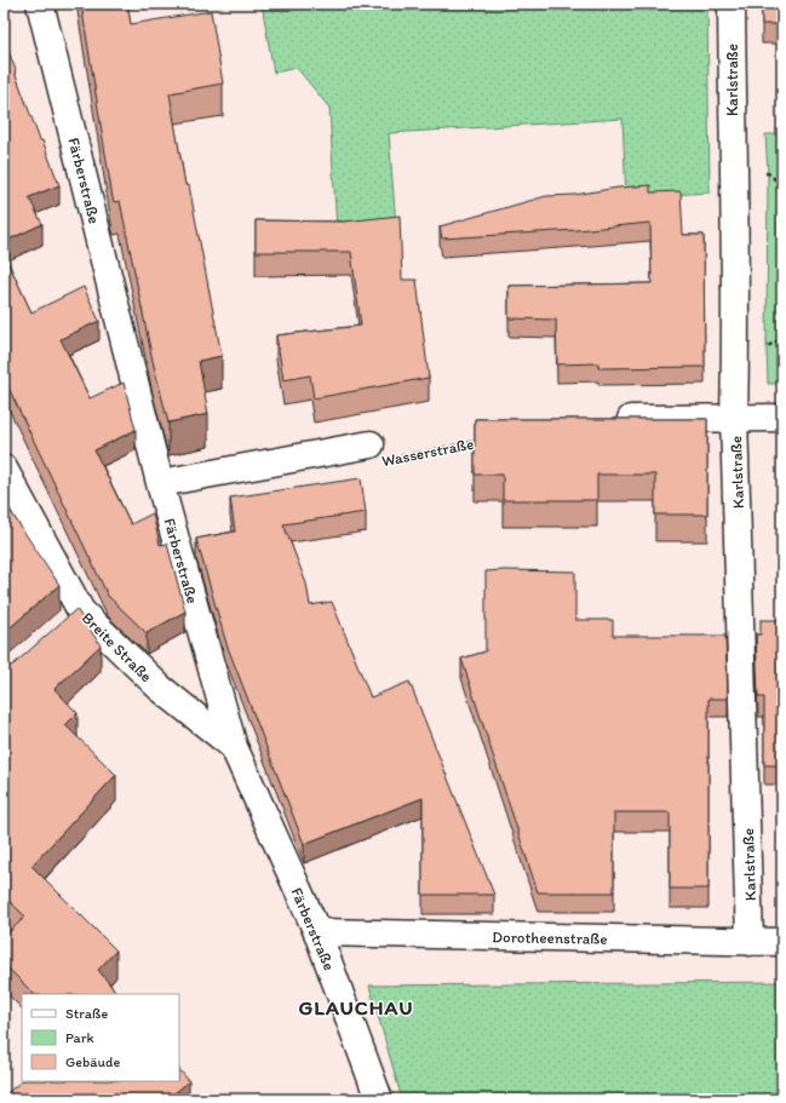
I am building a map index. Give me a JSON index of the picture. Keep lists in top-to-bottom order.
{
  "streets": {
    "street": [
      "Karlstraße",
      "Färberstraße",
      "Wasserstraße",
      "Breite Straße",
      "Dorotheenstraße"
    ]
  },
  "crossings": [
    ["Karlstraße", "Dorotheenstraße"],
    ["Färberstraße", "Wasserstraße"],
    ["Färberstraße", "Breite Straße"],
    ["Färberstraße", "Dorotheenstraße"]
  ],
  "districts": ["GLAUCHAU"],
  "legend": ["Straße", "Park", "Gebäude"]
}
